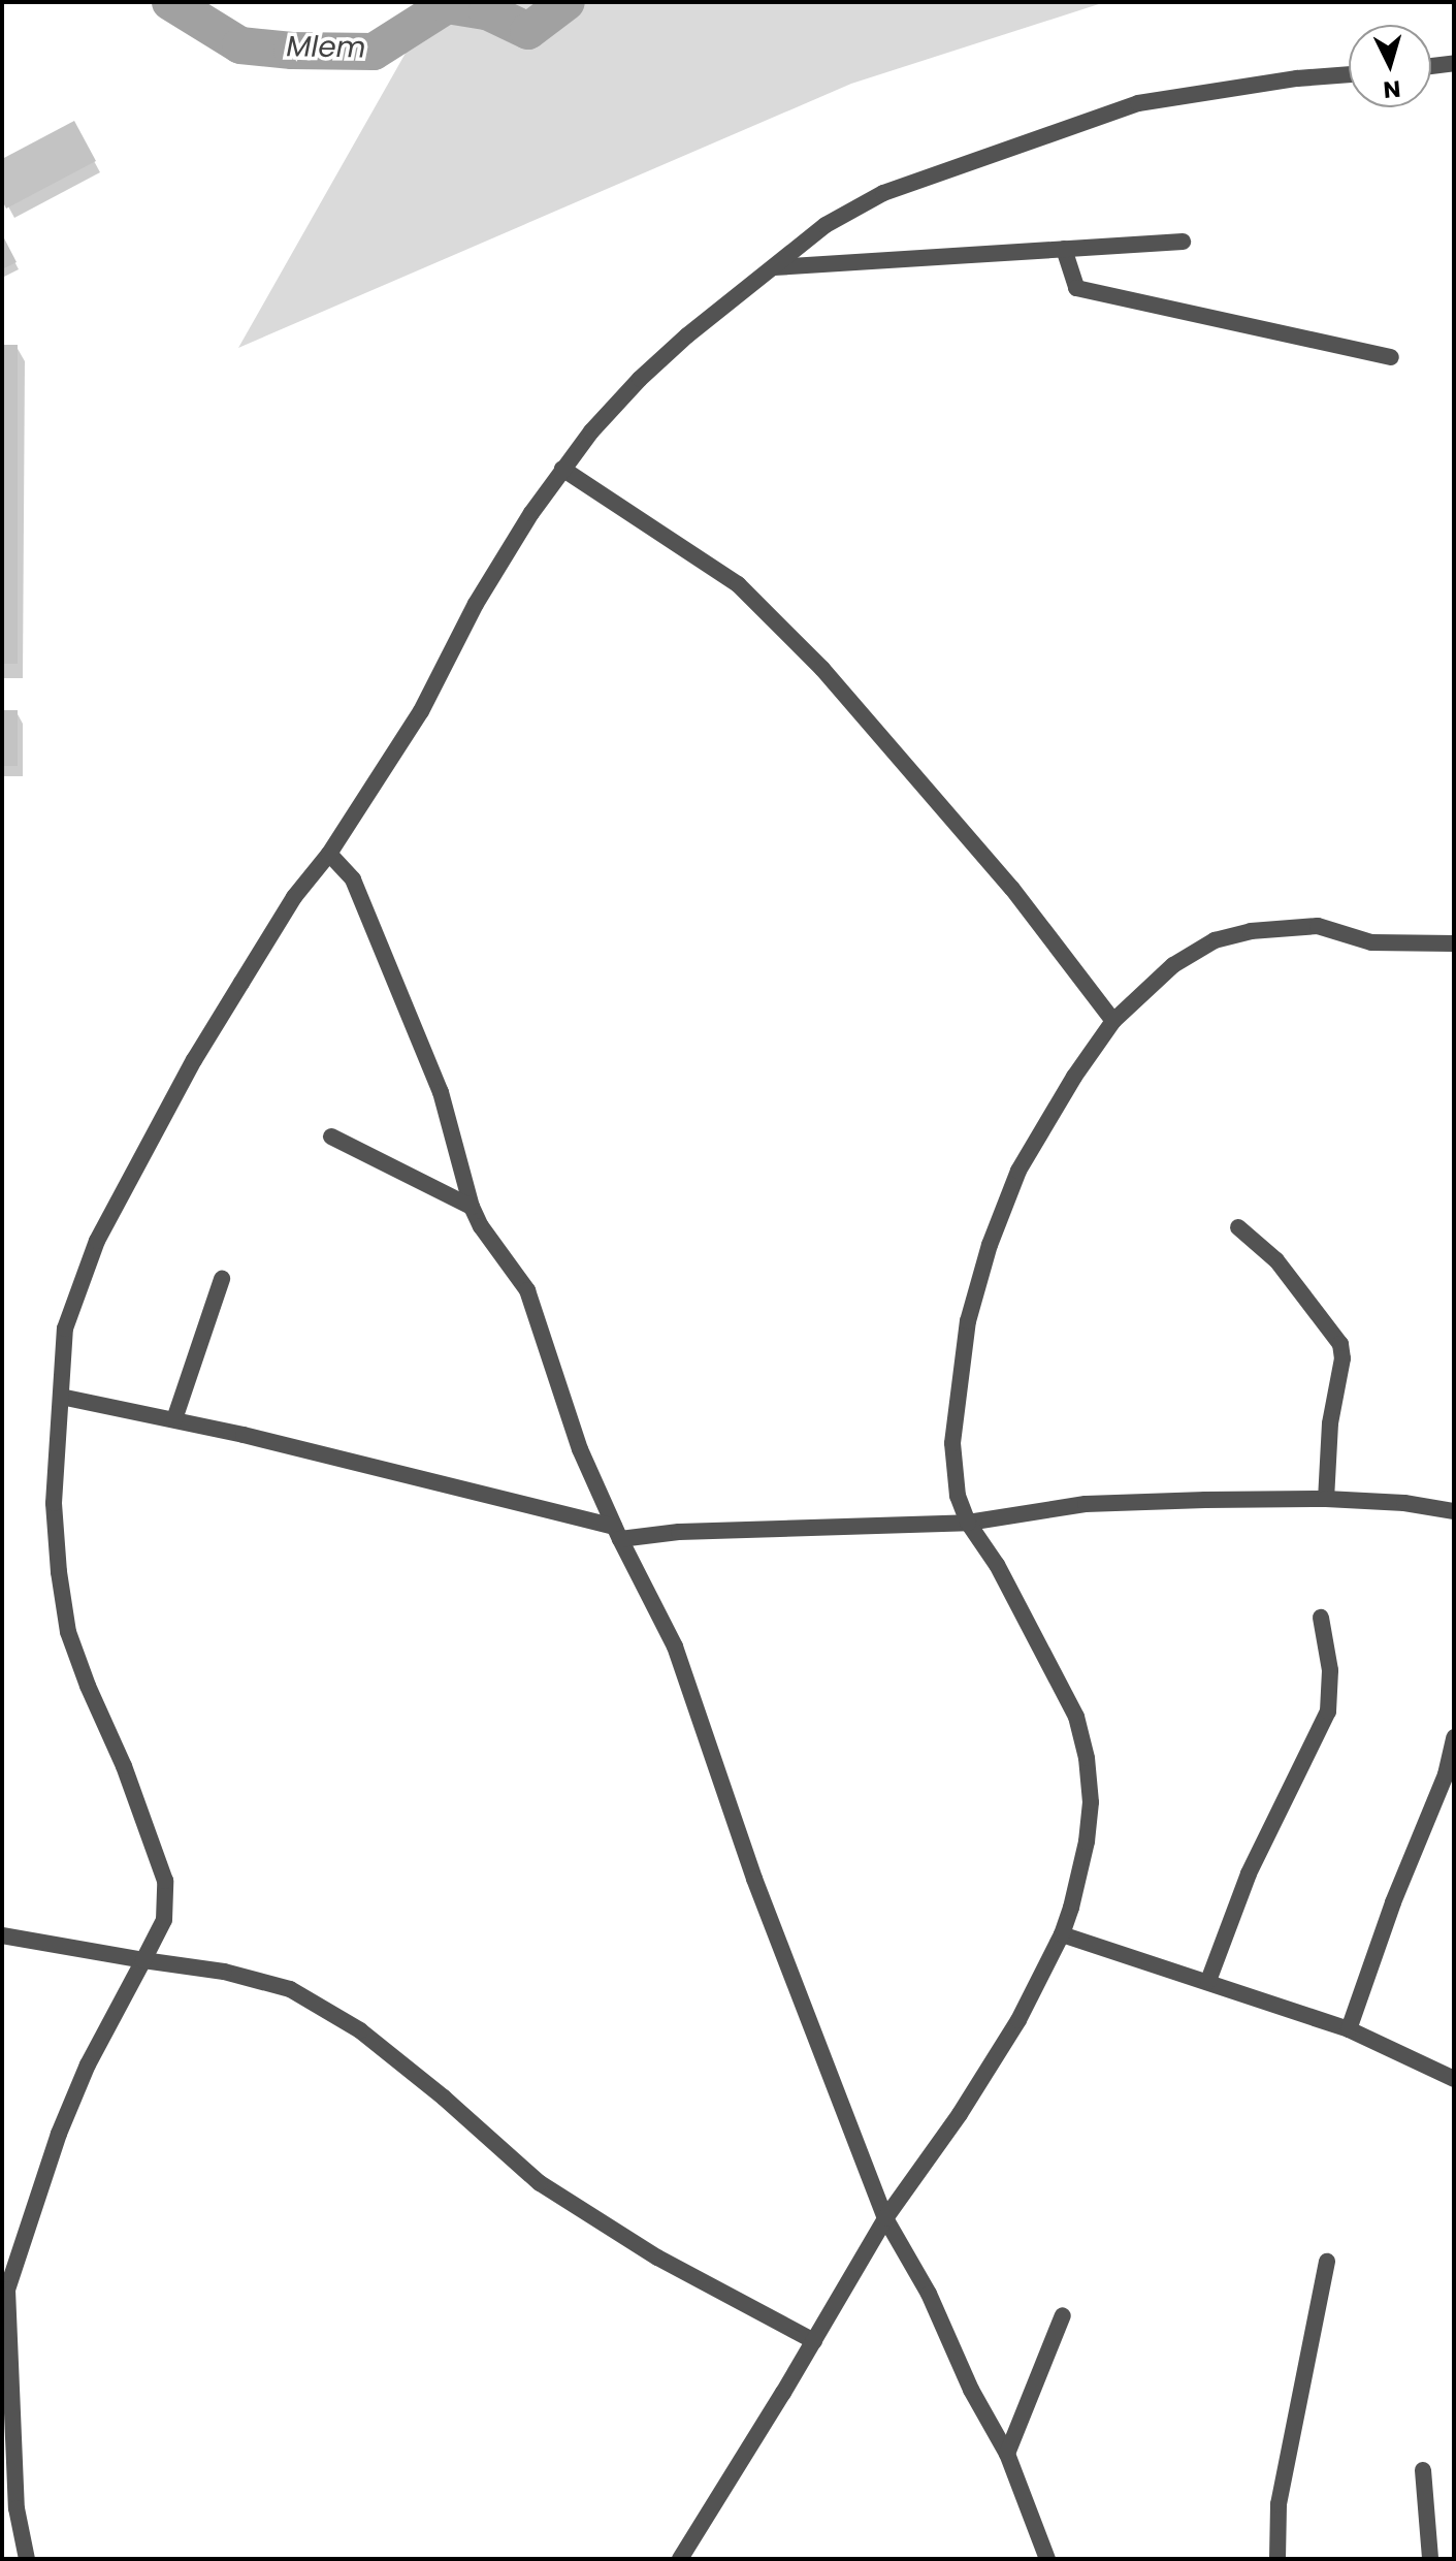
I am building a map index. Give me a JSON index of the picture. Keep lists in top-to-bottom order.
{
  "water": ["Mlem"],
  "north": "bottom"
}
